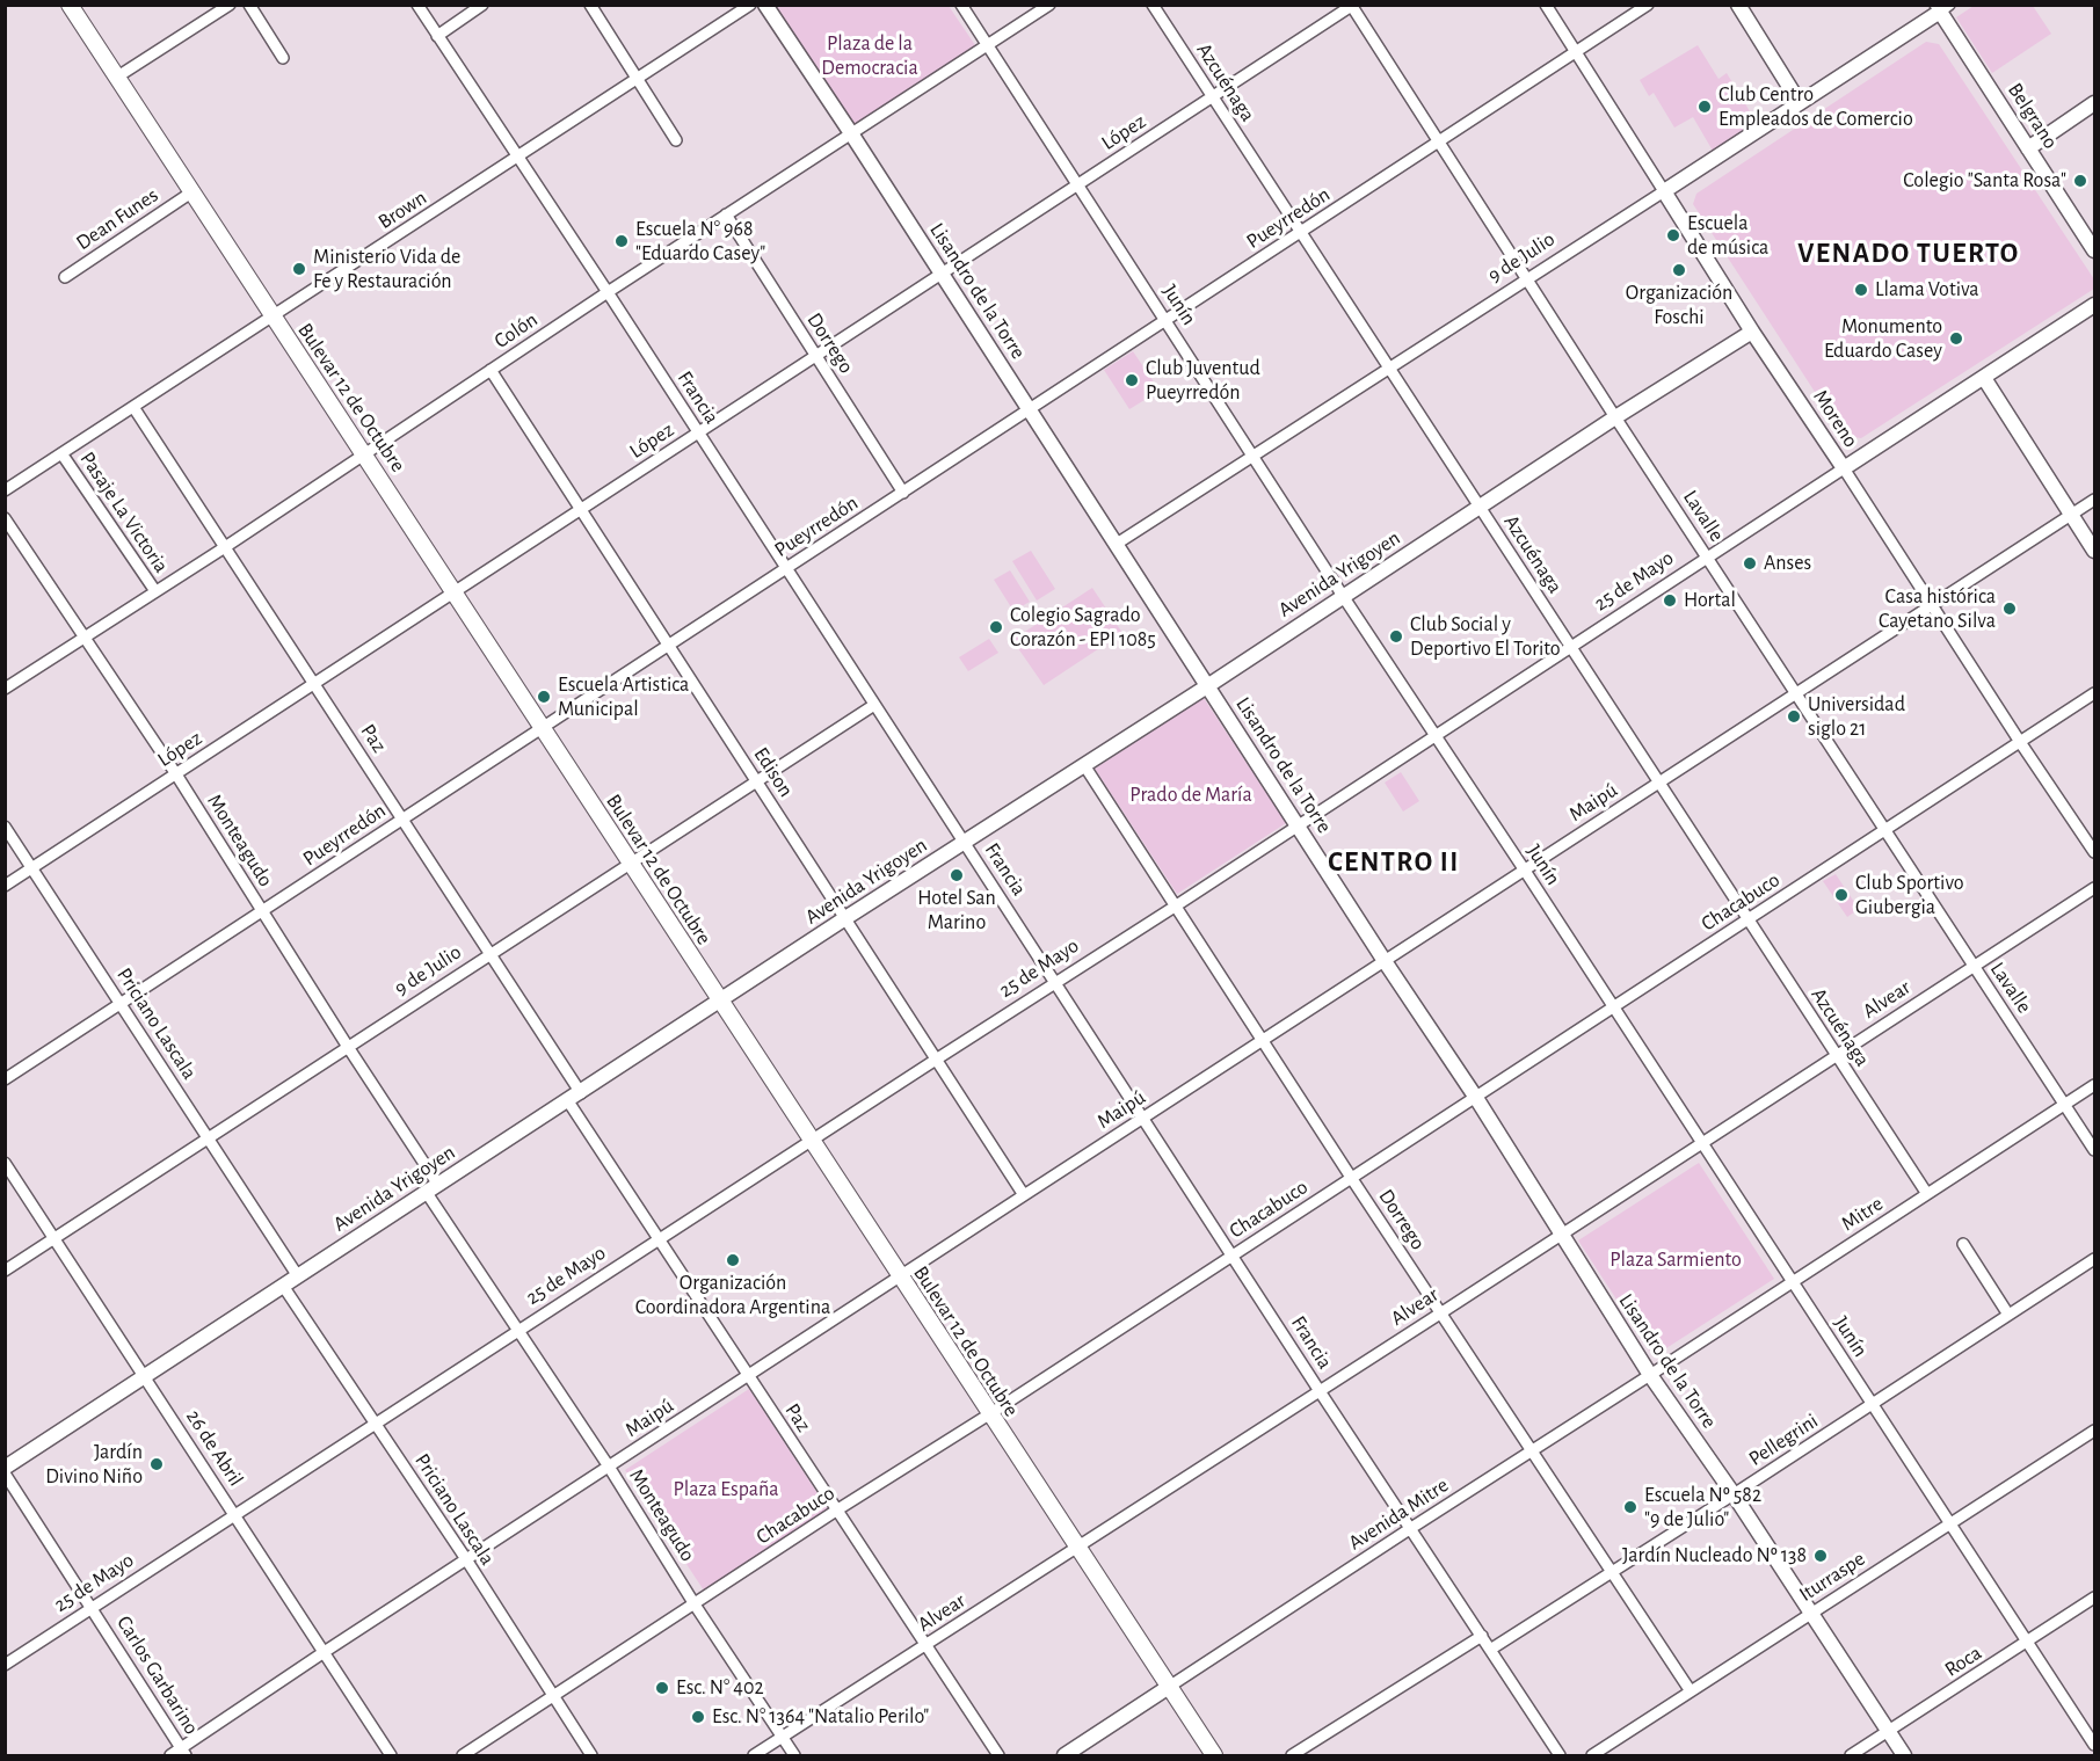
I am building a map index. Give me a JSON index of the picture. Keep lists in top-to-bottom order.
{
  "streets": {
    "highway": ["Bulevar 12 de Octubre"],
    "main road": [
      "Belgrano",
      "9 de Julio",
      "Lisandro de la Torre",
      "Moreno",
      "Avenida Yrigoyen",
      "25 de Mayo"
    ],
    "street": [
      "Azcuénaga",
      "López",
      "Brown",
      "Pueyrredón",
      "Dean Funes",
      "Junín",
      "Colón",
      "Dorrego",
      "Francia",
      "Pasaje La Victoria",
      "Lavalle",
      "Paz",
      "Edison",
      "Maipú",
      "Monteagudo",
      "Chacabuco",
      "Alvear",
      "Priciano Lascala",
      "Mitre",
      "Pellegrini",
      "26 de Abril",
      "Avenida Mitre",
      "Iturraspe",
      "Roca",
      "Carlos Garbarino"
    ]
  },
  "crossings": [
    ["Azcuénaga", "López"],
    ["Azcuénaga", "Pueyrredón"],
    ["Azcuénaga", "9 de Julio"],
    ["Azcuénaga", "Avenida Yrigoyen"],
    ["Azcuénaga", "25 de Mayo"],
    ["Azcuénaga", "Maipú"],
    ["Azcuénaga", "Chacabuco"],
    ["Azcuénaga", "Alvear"],
    ["Azcuénaga", "Mitre"],
    ["Belgrano", "9 de Julio"],
    ["López", "Lisandro de la Torre"],
    ["López", "Junín"],
    ["López", "Dorrego"],
    ["López", "Bulevar 12 de Octubre"],
    ["López", "Francia"],
    ["López", "Lavalle"],
    ["López", "Paz"],
    ["López", "Edison"],
    ["López", "Monteagudo"],
    ["López", "Priciano Lascala"],
    ["Brown", "Bulevar 12 de Octubre"],
    ["Brown", "Francia"],
    ["Brown", "Pasaje La Victoria"],
    ["Brown", "Paz"],
    ["Pueyrredón", "Lisandro de la Torre"],
    ["Pueyrredón", "Junín"],
    ["Pueyrredón", "Dorrego"],
    ["Pueyrredón", "Bulevar 12 de Octubre"],
    ["Pueyrredón", "Francia"],
    ["Pueyrredón", "Moreno"],
    ["Pueyrredón", "Lavalle"],
    ["Pueyrredón", "Paz"],
    ["Pueyrredón", "Edison"],
    ["Pueyrredón", "Monteagudo"],
    ["Pueyrredón", "Priciano Lascala"],
    ["Dean Funes", "Bulevar 12 de Octubre"],
    ["9 de Julio", "Lisandro de la Torre"],
    ["9 de Julio", "Junín"],
    ["9 de Julio", "Bulevar 12 de Octubre"],
    ["9 de Julio", "Francia"],
    ["9 de Julio", "Moreno"],
    ["9 de Julio", "Lavalle"],
    ["9 de Julio", "Paz"],
    ["9 de Julio", "Edison"],
    ["9 de Julio", "Monteagudo"],
    ["9 de Julio", "Priciano Lascala"],
    ["9 de Julio", "26 de Abril"],
    ["Lisandro de la Torre", "Colón"],
    ["Lisandro de la Torre", "Avenida Yrigoyen"],
    ["Lisandro de la Torre", "25 de Mayo"],
    ["Lisandro de la Torre", "Maipú"],
    ["Lisandro de la Torre", "Chacabuco"],
    ["Lisandro de la Torre", "Alvear"],
    ["Lisandro de la Torre", "Mitre"],
    ["Lisandro de la Torre", "Pellegrini"],
    ["Lisandro de la Torre", "Avenida Mitre"],
    ["Lisandro de la Torre", "Iturraspe"],
    ["Lisandro de la Torre", "Roca"],
    ["Junín", "Colón"],
    ["Junín", "Avenida Yrigoyen"],
    ["Junín", "25 de Mayo"],
    ["Junín", "Maipú"],
    ["Junín", "Chacabuco"],
    ["Junín", "Alvear"],
    ["Junín", "Mitre"],
    ["Junín", "Pellegrini"],
    ["Junín", "Iturraspe"],
    ["Junín", "Roca"],
    ["Colón", "Dorrego"],
    ["Colón", "Bulevar 12 de Octubre"],
    ["Colón", "Francia"],
    ["Colón", "Pasaje La Victoria"],
    ["Colón", "Paz"],
    ["Colón", "Edison"],
    ["Colón", "Monteagudo"],
    ["Dorrego", "Avenida Yrigoyen"],
    ["Dorrego", "25 de Mayo"],
    ["Dorrego", "Maipú"],
    ["Dorrego", "Chacabuco"],
    ["Dorrego", "Alvear"],
    ["Dorrego", "Pellegrini"],
    ["Dorrego", "Avenida Mitre"],
    ["Dorrego", "Iturraspe"],
    ["Bulevar 12 de Octubre", "Avenida Yrigoyen"],
    ["Bulevar 12 de Octubre", "25 de Mayo"],
    ["Bulevar 12 de Octubre", "Maipú"],
    ["Bulevar 12 de Octubre", "Chacabuco"],
    ["Bulevar 12 de Octubre", "Alvear"],
    ["Bulevar 12 de Octubre", "Avenida Mitre"],
    ["Francia", "Avenida Yrigoyen"],
    ["Francia", "25 de Mayo"],
    ["Francia", "Maipú"],
    ["Francia", "Chacabuco"],
    ["Francia", "Alvear"],
    ["Francia", "Pellegrini"],
    ["Francia", "Avenida Mitre"],
    ["Moreno", "Avenida Yrigoyen"],
    ["Moreno", "25 de Mayo"],
    ["Moreno", "Maipú"],
    ["Moreno", "Chacabuco"],
    ["Lavalle", "Avenida Yrigoyen"],
    ["Lavalle", "25 de Mayo"],
    ["Lavalle", "Maipú"],
    ["Lavalle", "Chacabuco"],
    ["Lavalle", "Alvear"],
    ["Lavalle", "Mitre"],
    ["Avenida Yrigoyen", "Paz"],
    ["Avenida Yrigoyen", "Edison"],
    ["Avenida Yrigoyen", "Monteagudo"],
    ["Avenida Yrigoyen", "Priciano Lascala"],
    ["Avenida Yrigoyen", "26 de Abril"],
    ["25 de Mayo", "Paz"],
    ["25 de Mayo", "Edison"],
    ["25 de Mayo", "Monteagudo"],
    ["25 de Mayo", "Priciano Lascala"],
    ["25 de Mayo", "26 de Abril"],
    ["25 de Mayo", "Carlos Garbarino"],
    ["Paz", "Maipú"],
    ["Paz", "Chacabuco"],
    ["Paz", "Alvear"],
    ["Edison", "Maipú"],
    ["Maipú", "Monteagudo"],
    ["Maipú", "Priciano Lascala"],
    ["Maipú", "26 de Abril"],
    ["Maipú", "Carlos Garbarino"],
    ["Monteagudo", "Chacabuco"],
    ["Monteagudo", "Alvear"],
    ["Chacabuco", "Priciano Lascala"],
    ["Mitre", "Avenida Mitre"]
  ],
  "districts": ["VENADO TUERTO", "CENTRO II"],
  "parks": [
    "Plaza de la Democracia",
    "Prado de María",
    "Plaza Sarmiento",
    "Plaza España"
  ],
  "places": [
    "Club Centro Empleados de Comercio",
    "Colegio \"Santa Rosa\"",
    "Escuela de música",
    "Escuela N° 968 \"Eduardo Casey\"",
    "Ministerio Vida de Fe y Restauración",
    "Organización Foschi",
    "Llama Votiva",
    "Monumento Eduardo Casey",
    "Club Juventud Pueyrredón",
    "Anses",
    "Hortal",
    "Casa histórica Cayetano Silva",
    "Colegio Sagrado Corazón - EPI 1085",
    "Club Social y Deportivo El Torito",
    "Escuela Artistica Municipal",
    "Universidad siglo 21",
    "Hotel San Marino",
    "Club Sportivo Giubergia",
    "Organización Coordinadora Argentina",
    "Jardín Divino Niño",
    "Escuela Nº 582 \"9 de Julio\"",
    "Jardín Nucleado Nº 138",
    "Esc. N° 402",
    "Esc. N° 1364 \"Natalio Perilo\""
  ]
}
